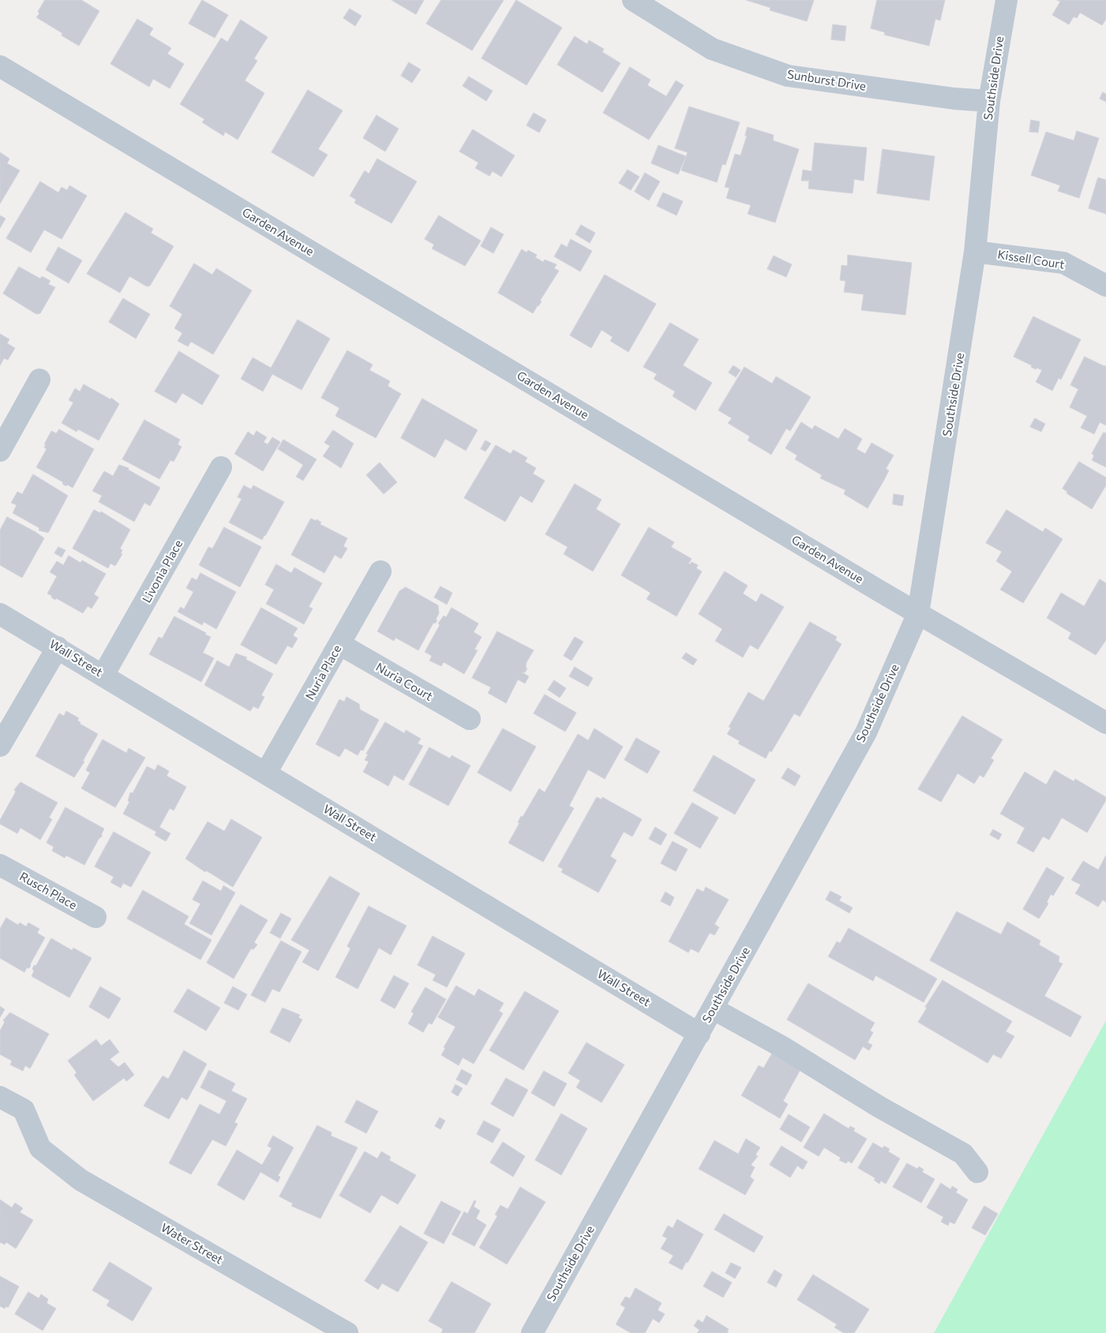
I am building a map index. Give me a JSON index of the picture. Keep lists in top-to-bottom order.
{
  "streets": {
    "street": [
      "Southside Drive",
      "Sunburst Drive",
      "Garden Avenue",
      "Kissell Court",
      "Livonia Place",
      "Wall Street",
      "Nuria Place",
      "Nuria Court",
      "Rusch Place",
      "Water Street"
    ]
  },
  "crossings": [
    ["Southside Drive", "Sunburst Drive"],
    ["Southside Drive", "Garden Avenue"],
    ["Southside Drive", "Kissell Court"],
    ["Southside Drive", "Wall Street"],
    ["Livonia Place", "Wall Street"],
    ["Wall Street", "Nuria Place"],
    ["Nuria Place", "Nuria Court"]
  ]
}
